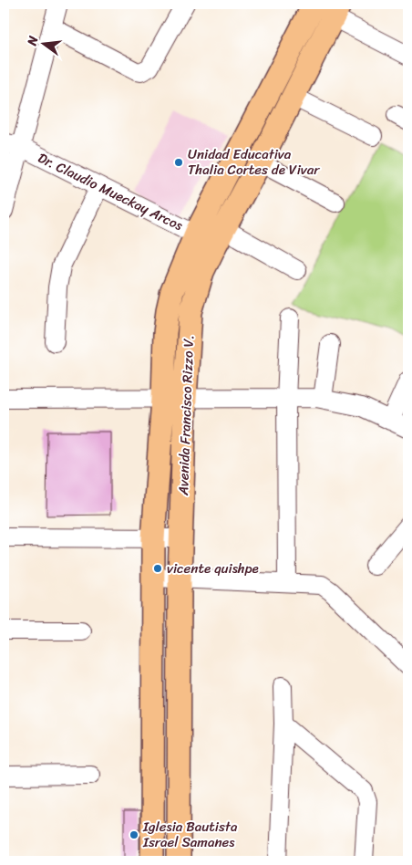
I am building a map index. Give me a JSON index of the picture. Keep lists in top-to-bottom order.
{
  "streets": {
    "main road": ["Avenida Francisco Rizzo V."],
    "street": ["Dr. Claudio Mueckay Arcos"]
  },
  "crossings": [
    ["Dr. Claudio Mueckay Arcos", "Avenida Francisco Rizzo V."]
  ],
  "places": ["Unidad Educativa Thalia Cortes de Vivar", "vicente quishpe", "Iglesia Bautista Israel Samanes"],
  "north": "left"
}
